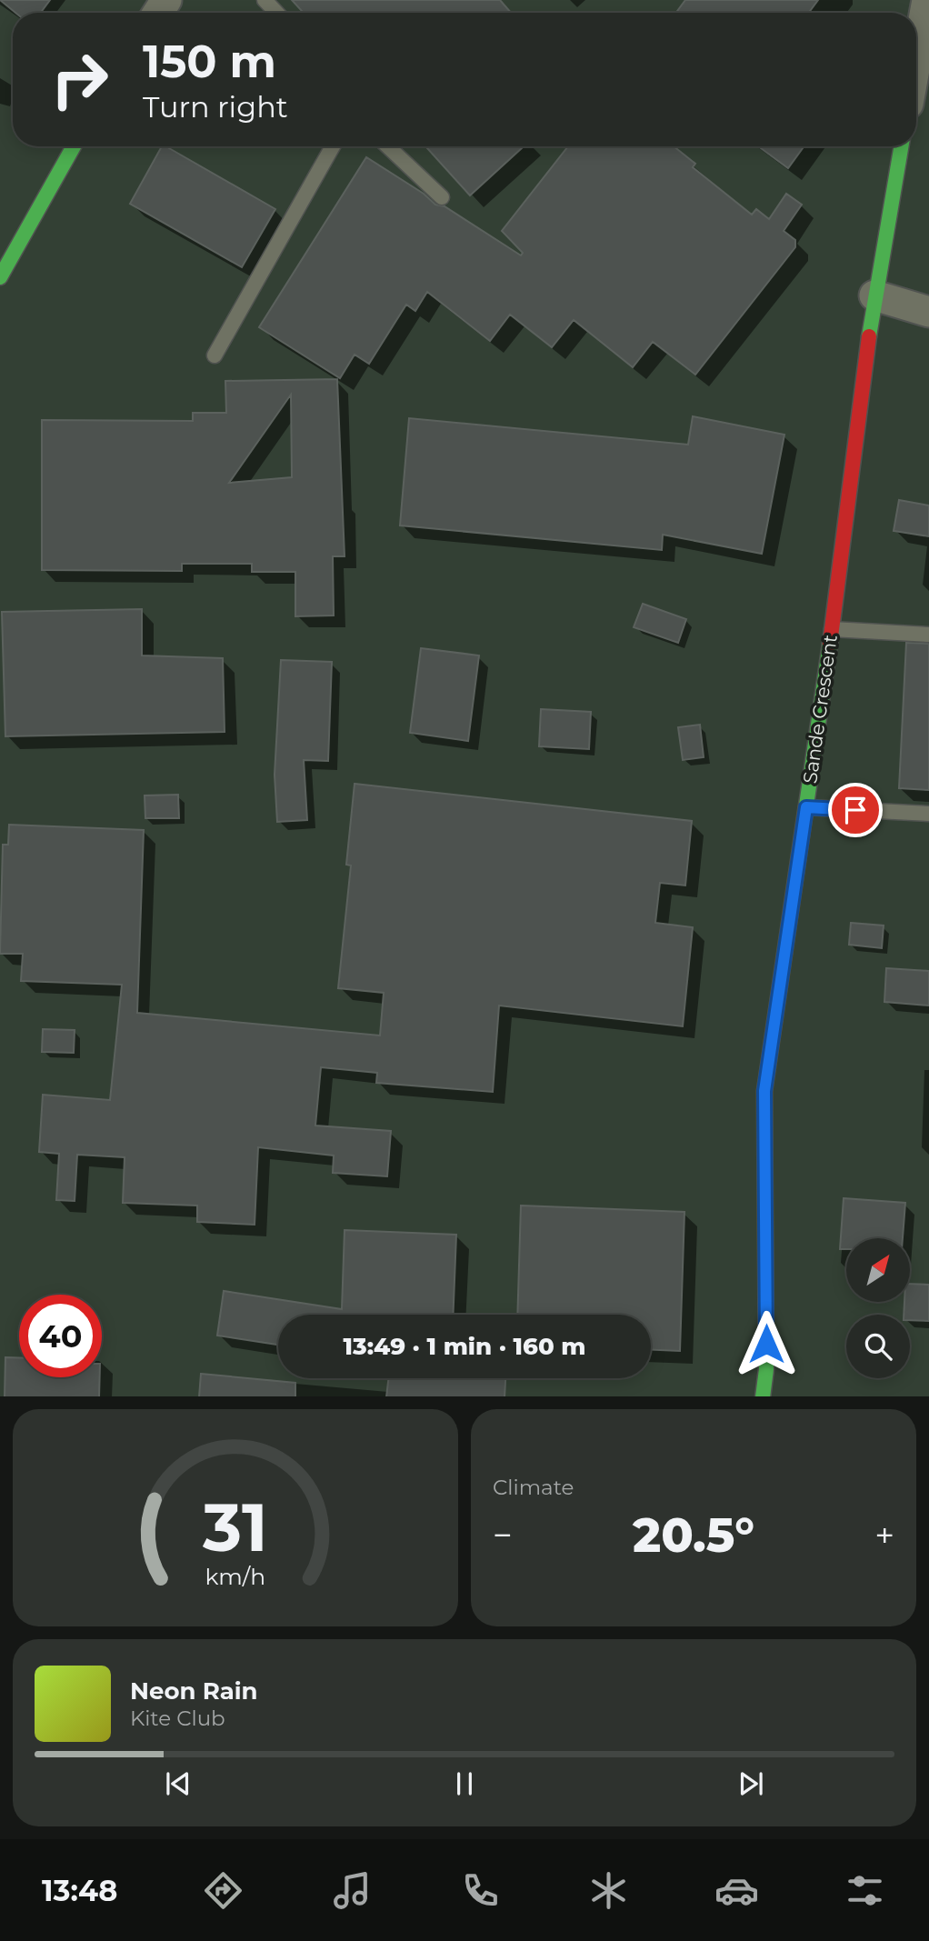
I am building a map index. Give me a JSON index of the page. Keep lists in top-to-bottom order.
{
  "streets": {
    "street": ["Sande Crescent"]
  },
  "north": "top right",
  "page": {
    "turn": ["150 m", "Turn right"],
    "limit": "40",
    "trip": "13:49 · 1 min · 160 m",
    "tile": "Climate",
    "heat": ["−", "20.5°", "+"],
    "song": ["Neon Rain", "Kite Club"],
    "tabs": "13:48",
    "gauge": ["31", "km/h"]
  }
}
